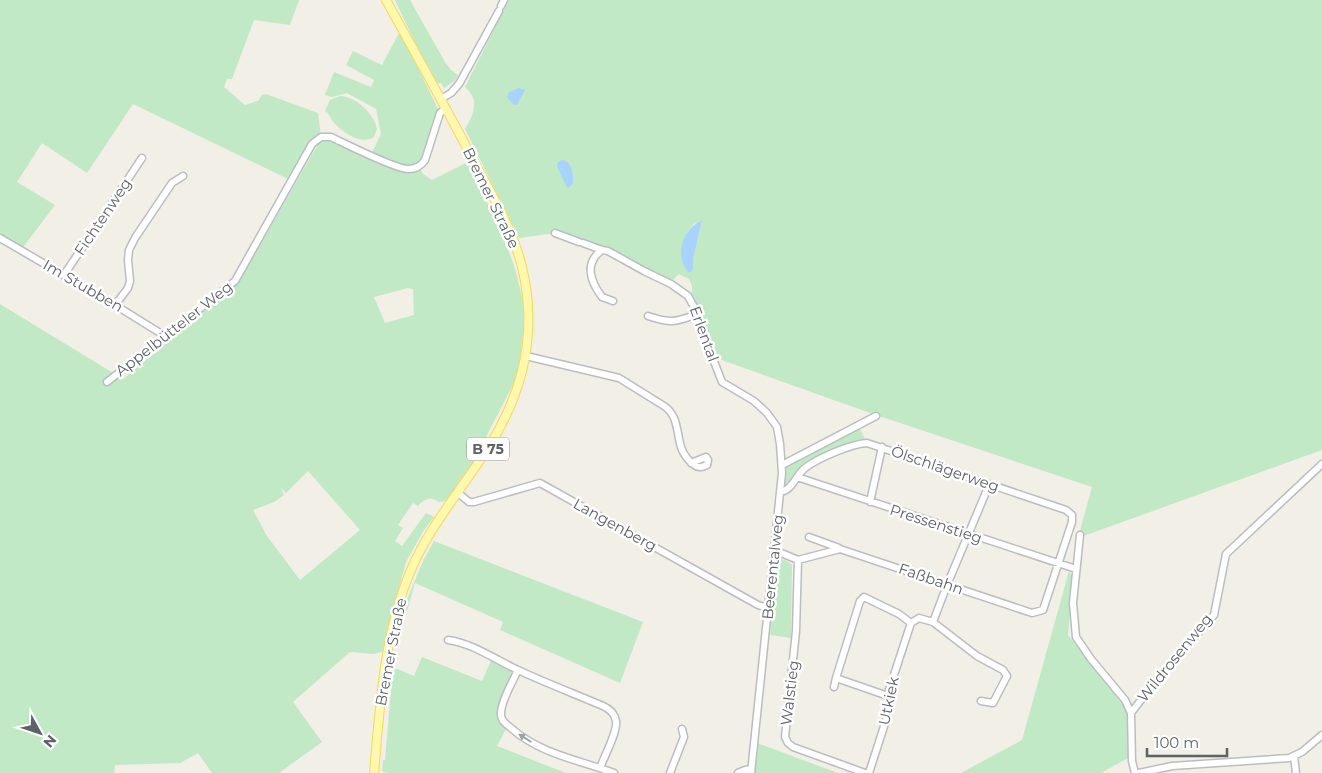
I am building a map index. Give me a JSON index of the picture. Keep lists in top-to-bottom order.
{
  "streets": {
    "main road": ["Bremer Straße", "B 75"],
    "street": [
      "Fichtenweg",
      "Im Stubben",
      "Appelbütteler Weg",
      "Erlental",
      "Ölschlägerweg",
      "Pressenstieg",
      "Langenberg",
      "Beerentalweg",
      "Faßbahn",
      "Wildrosenweg",
      "Walstieg",
      "Utkiek"
    ]
  },
  "crossings": [
    ["Bremer Straße", "Appelbütteler Weg"],
    ["Bremer Straße", "Langenberg"],
    ["Fichtenweg", "Im Stubben"],
    ["Im Stubben", "Appelbütteler Weg"],
    ["Erlental", "Beerentalweg"],
    ["Ölschlägerweg", "Pressenstieg"],
    ["Ölschlägerweg", "Beerentalweg"],
    ["Ölschlägerweg", "Faßbahn"],
    ["Pressenstieg", "Faßbahn"],
    ["Langenberg", "Beerentalweg"]
  ],
  "scale_bar": "100 m",
  "north": "bottom right"
}
